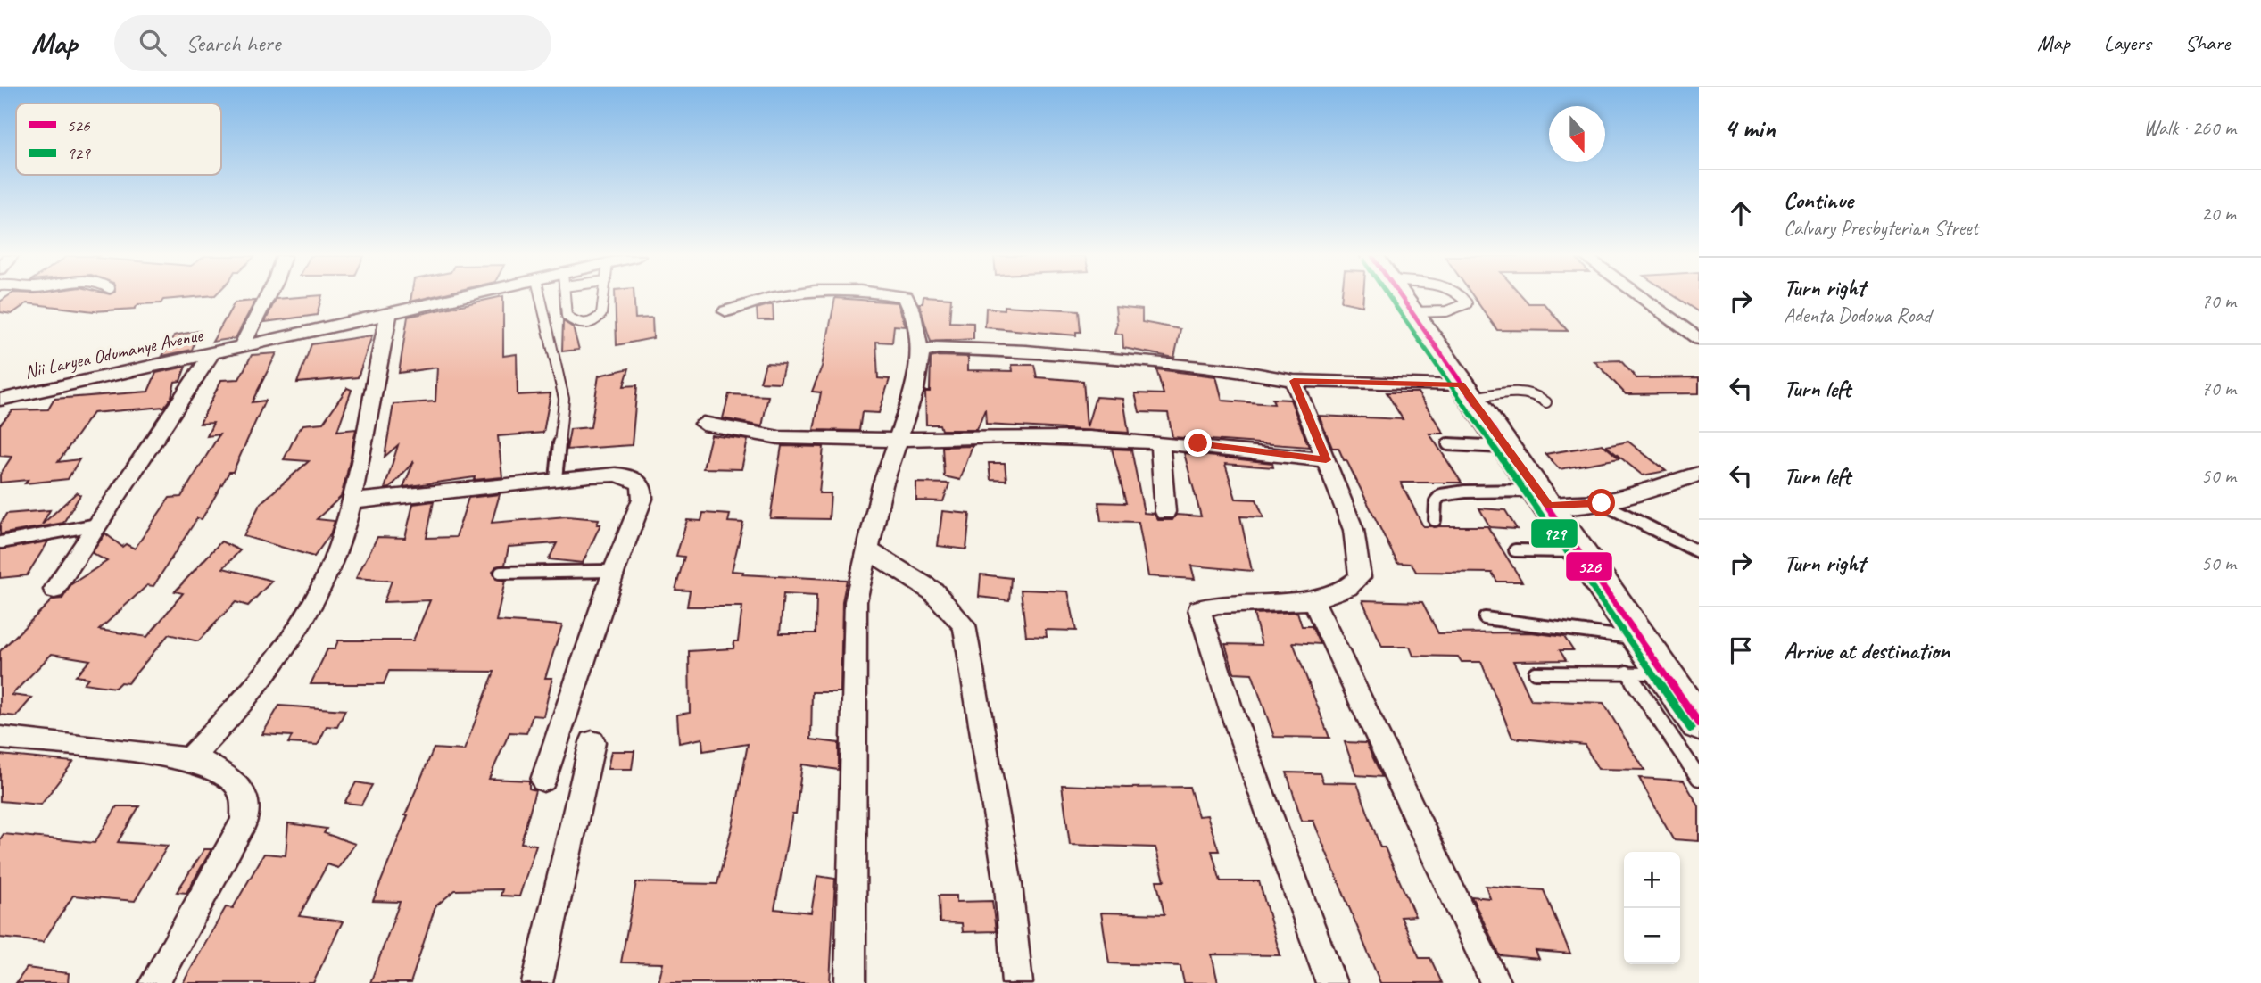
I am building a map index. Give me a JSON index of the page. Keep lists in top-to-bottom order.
{
  "streets": {
    "street": ["Nii Laryea Odumanye Avenue"]
  },
  "lines": ["transit line 526", "transit line 929"],
  "legend": ["526", "929"],
  "north": "bottom",
  "page": {
    "header": "Map",
    "search": "Search here",
    "nav": ["Map", "Layers", "Share"],
    "heading": ["4 min", "Walk · 260 m"],
    "list": [
      ["Continue", "Calvary Presbyterian Street", "20 m"],
      ["Turn right", "Adenta Dodowa Road", "70 m"],
      ["Turn left", "70 m"],
      ["Turn left", "50 m"],
      ["Turn right", "50 m"],
      "Arrive at destination"
    ],
    "map_buttons": ["+", "−"]
  }
}
